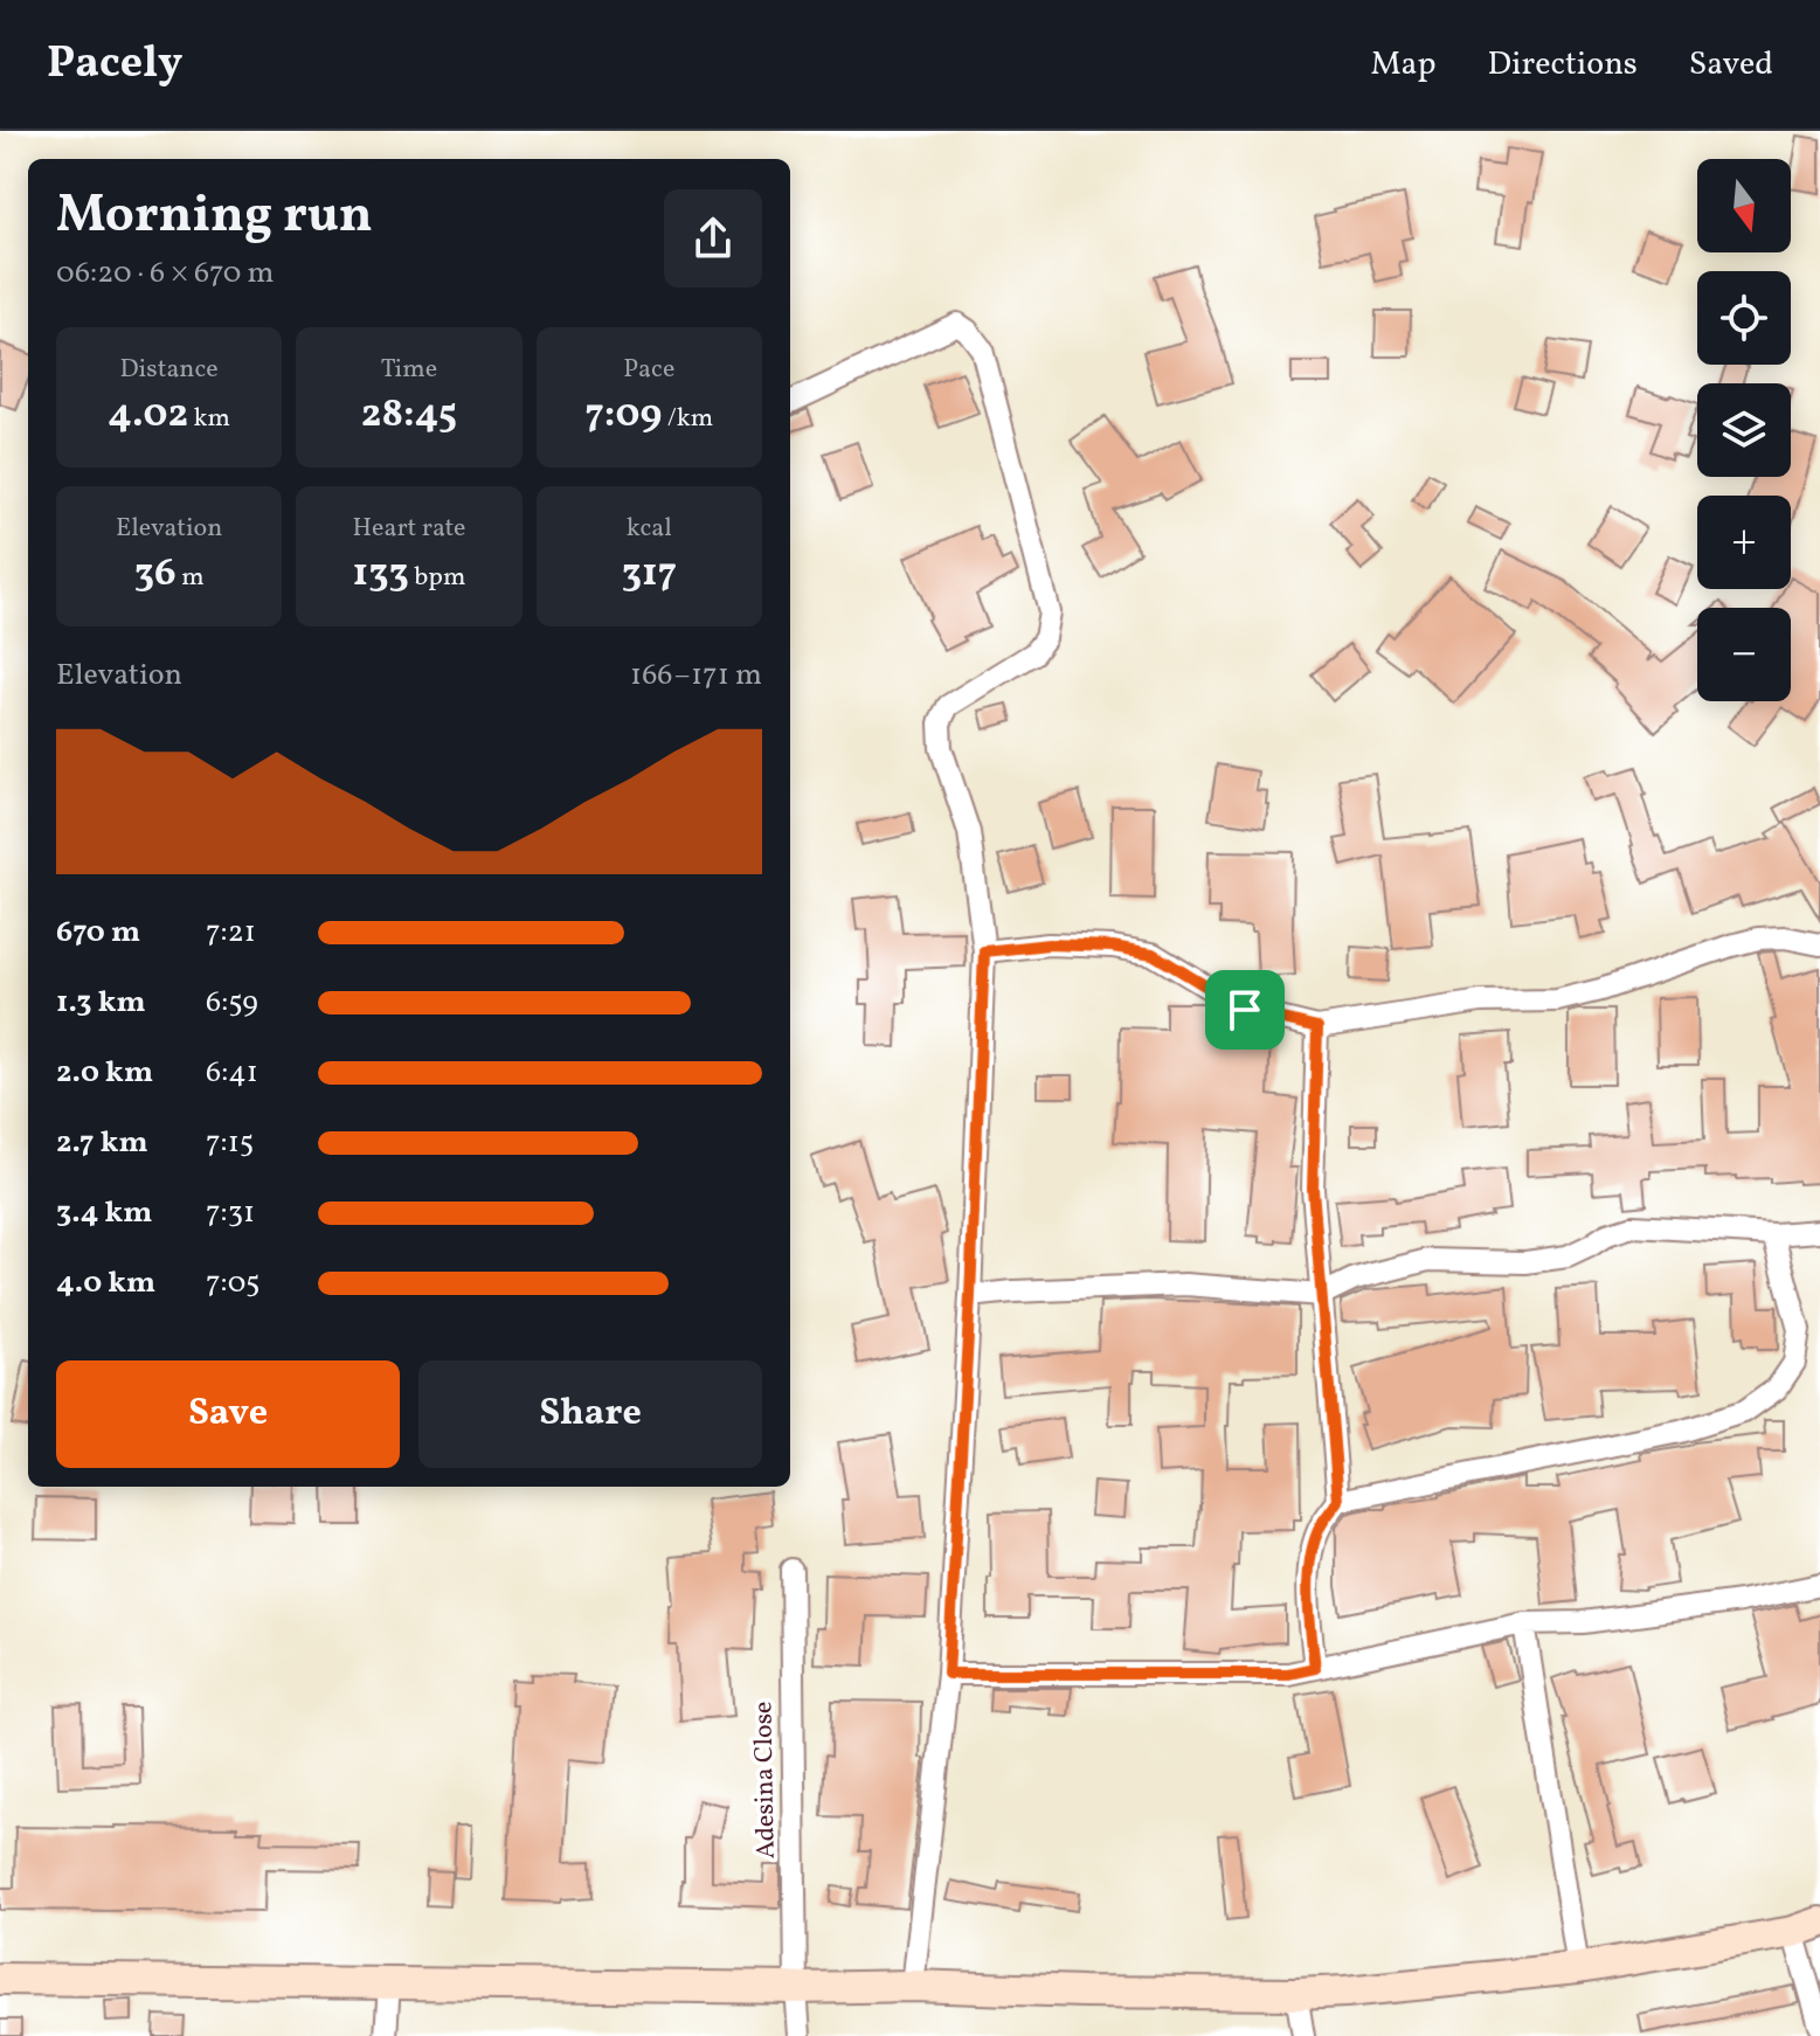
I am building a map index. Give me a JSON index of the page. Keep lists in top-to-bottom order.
{
  "streets": {
    "street": ["Adesina Close"]
  },
  "north": "bottom",
  "page": {
    "header": "Pacely",
    "nav": ["Map", "Directions", "Saved"],
    "map_buttons": ["+", "−"],
    "heading": ["Morning run", "06:20 · 6 × 670 m"],
    "stats": [
      ["Distance", "4.02 km"],
      ["Time", "28:45"],
      ["Pace", "7:09 /km"],
      ["Elevation", "36 m"],
      ["Heart rate", "133 bpm"],
      ["kcal", "317"]
    ],
    "chart": ["Elevation", "166–171 m"],
    "list": [
      {
        "name": "670 m",
        "note": "7:21"
      },
      {
        "name": "1.3 km",
        "note": "6:59"
      },
      {
        "name": "2.0 km",
        "note": "6:41"
      },
      {
        "name": "2.7 km",
        "note": "7:15"
      },
      {
        "name": "3.4 km",
        "note": "7:31"
      },
      {
        "name": "4.0 km",
        "note": "7:05"
      }
    ],
    "buttons": ["Save", "Share"]
  }
}
